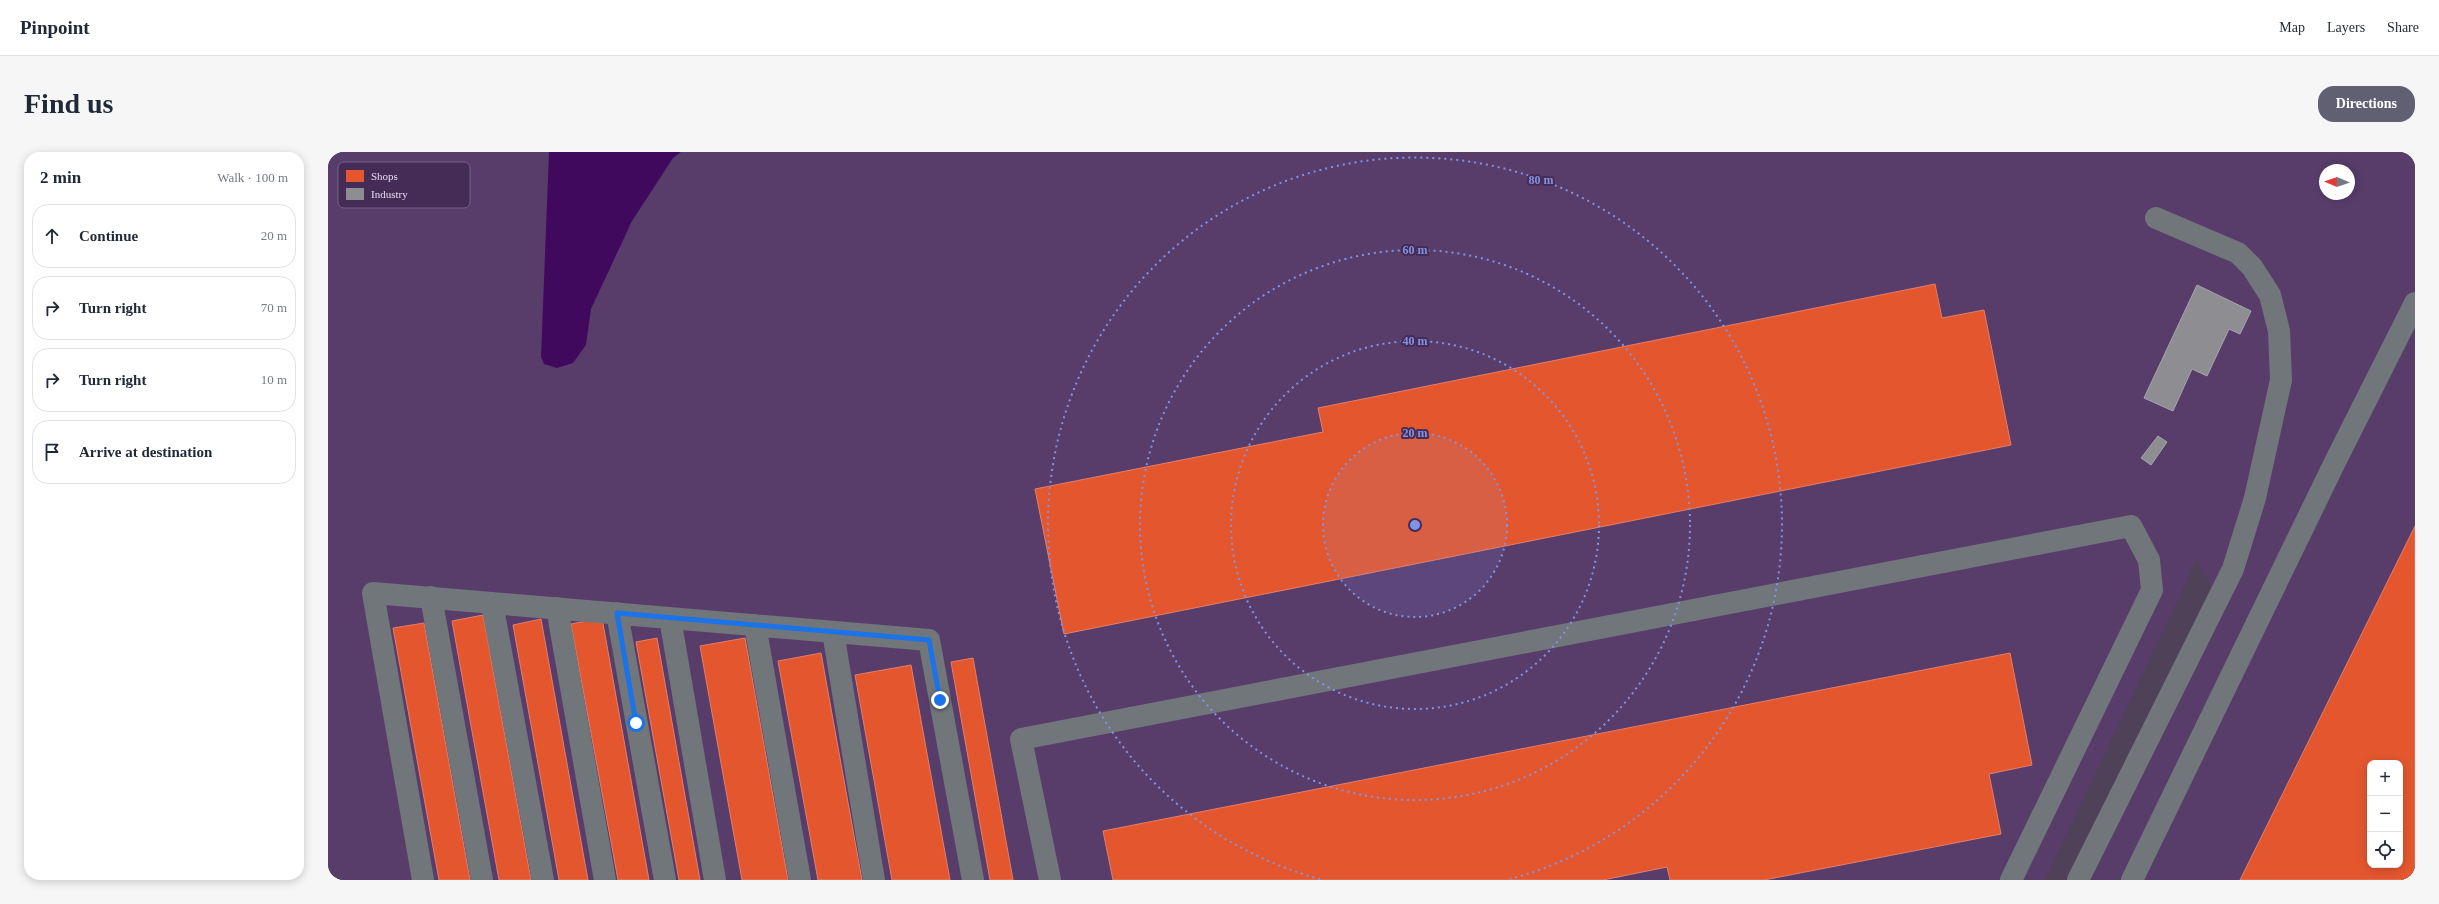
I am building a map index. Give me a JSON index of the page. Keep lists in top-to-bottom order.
{
  "legend": ["Shops", "Industry"],
  "north": "left",
  "page": {
    "header": "Pinpoint",
    "nav": ["Map", "Layers", "Share"],
    "buttons": "Directions",
    "title": "Find us",
    "heading": ["2 min", "Walk · 100 m"],
    "list": [
      ["Continue", "20 m"],
      ["Turn right", "70 m"],
      ["Turn right", "10 m"],
      "Arrive at destination"
    ],
    "map_buttons": ["+", "−"]
  },
  "rings": [
    "80 m",
    "60 m",
    "40 m",
    "20 m"
  ]
}
